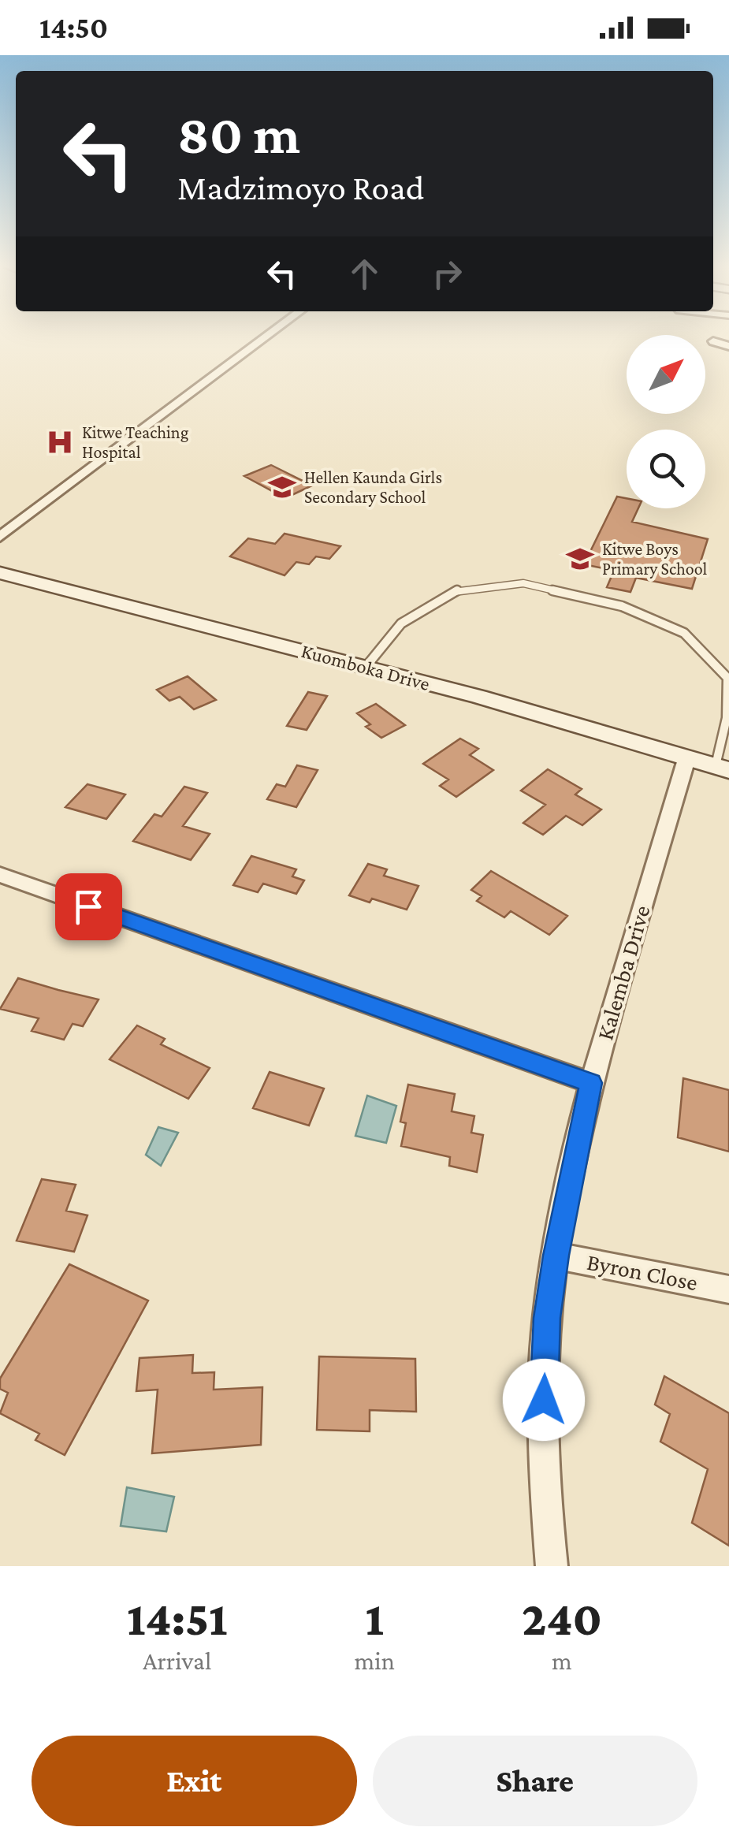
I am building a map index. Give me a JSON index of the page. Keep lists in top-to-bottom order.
{
  "streets": {
    "main road": ["Kuomboka Drive"],
    "street": ["Kalemba Drive", "Byron Close"]
  },
  "crossings": [
    ["Kuomboka Drive", "Kalemba Drive"],
    ["Kalemba Drive", "Byron Close"]
  ],
  "places": {
    "hospital": ["Kitwe Teaching Hospital"],
    "school or university": ["Hellen Kaunda Girls Secondary School", "Kitwe Boys Primary School"]
  },
  "north": "top right",
  "page": {
    "status": "14:50",
    "turn": ["80 m", "Madzimoyo Road"],
    "eta": [
      "14:51",
      "Arrival",
      "1",
      "min",
      "240",
      "m"
    ],
    "buttons": ["Exit", "Share"]
  }
}
